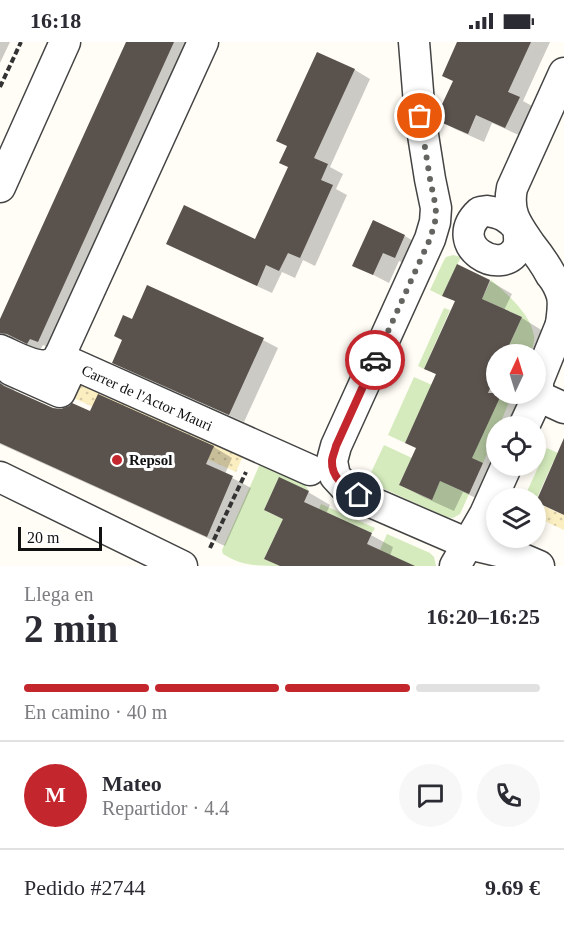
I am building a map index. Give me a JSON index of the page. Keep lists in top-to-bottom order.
{
  "streets": {
    "street": ["Carrer de l'Actor Mauri"]
  },
  "places": ["Repsol"],
  "scale_bar": "20 m",
  "north": "top",
  "page": {
    "status": "16:18",
    "scale": "20 m",
    "heading": ["2 min", "Llega en", "16:20–16:25"],
    "panel": [
      "Mateo",
      "Repartidor · 4.4",
      "Pedido #2744",
      "9.69 €"
    ],
    "bar": "En camino · 40 m",
    "round": "M"
  }
}
